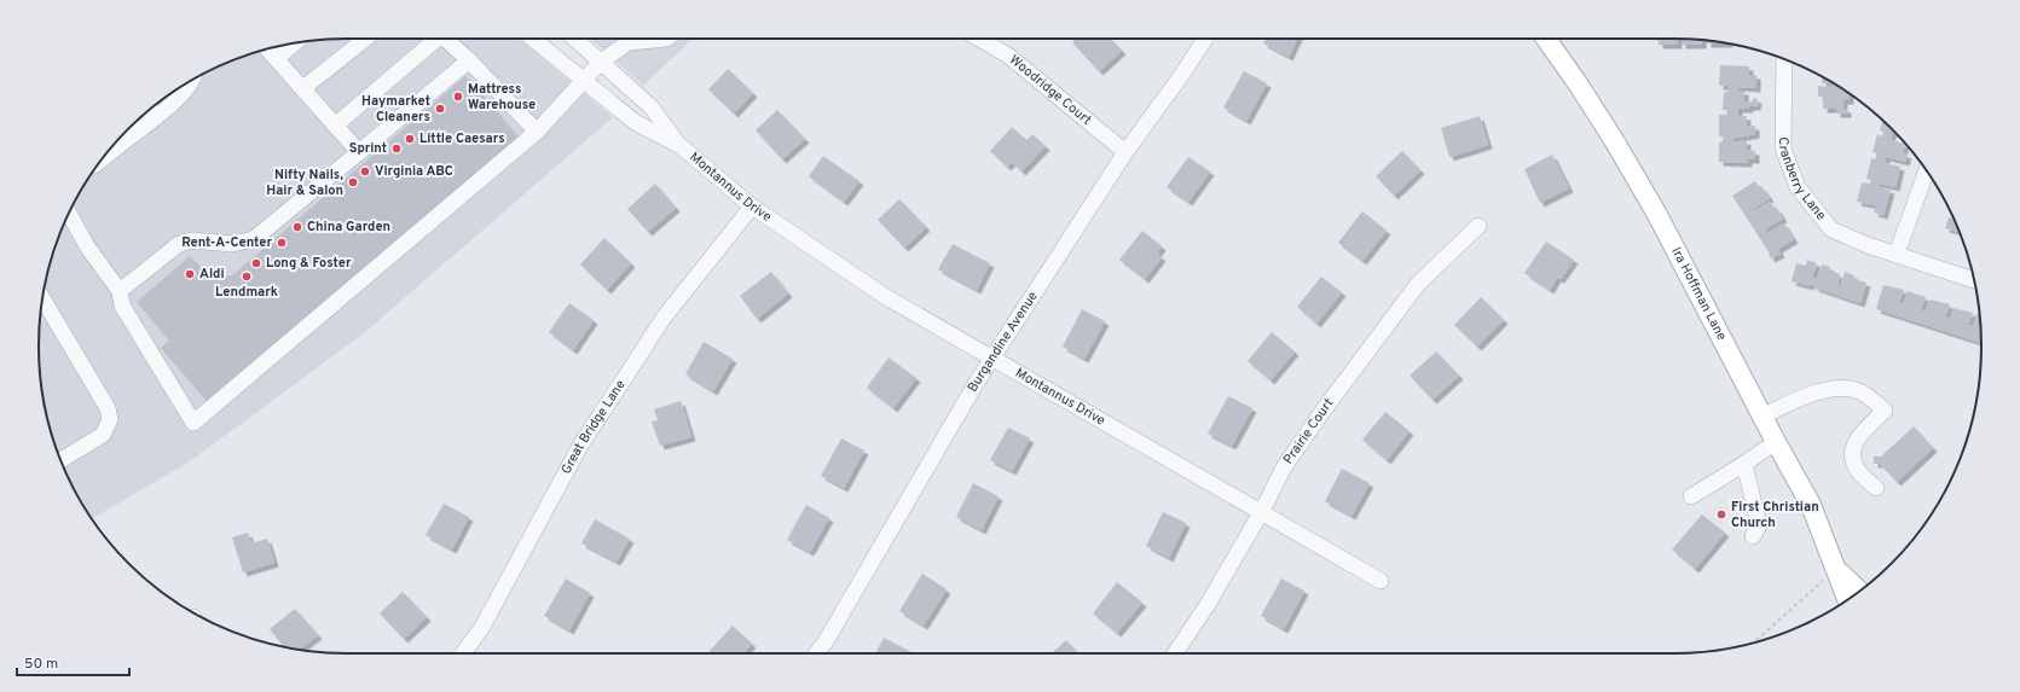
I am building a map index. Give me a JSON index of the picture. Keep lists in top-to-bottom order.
{
  "streets": {
    "main road": ["Ira Hoffman Lane"],
    "street": [
      "Woodridge Court",
      "Cranberry Lane",
      "Montannus Drive",
      "Burgandine Avenue",
      "Great Bridge Lane",
      "Prairie Court"
    ]
  },
  "crossings": [
    ["Woodridge Court", "Burgandine Avenue"],
    ["Montannus Drive", "Burgandine Avenue"],
    ["Montannus Drive", "Great Bridge Lane"],
    ["Montannus Drive", "Prairie Court"]
  ],
  "places": [
    "Mattress Warehouse",
    "Haymarket Cleaners",
    "Little Caesars",
    "Sprint",
    "Virginia ABC",
    "Nifty Nails, Hair & Salon",
    "China Garden",
    "Rent-A-Center",
    "Long & Foster",
    "Aldi",
    "Lendmark",
    "First Christian Church"
  ],
  "scale_bar": "50 m"
}
